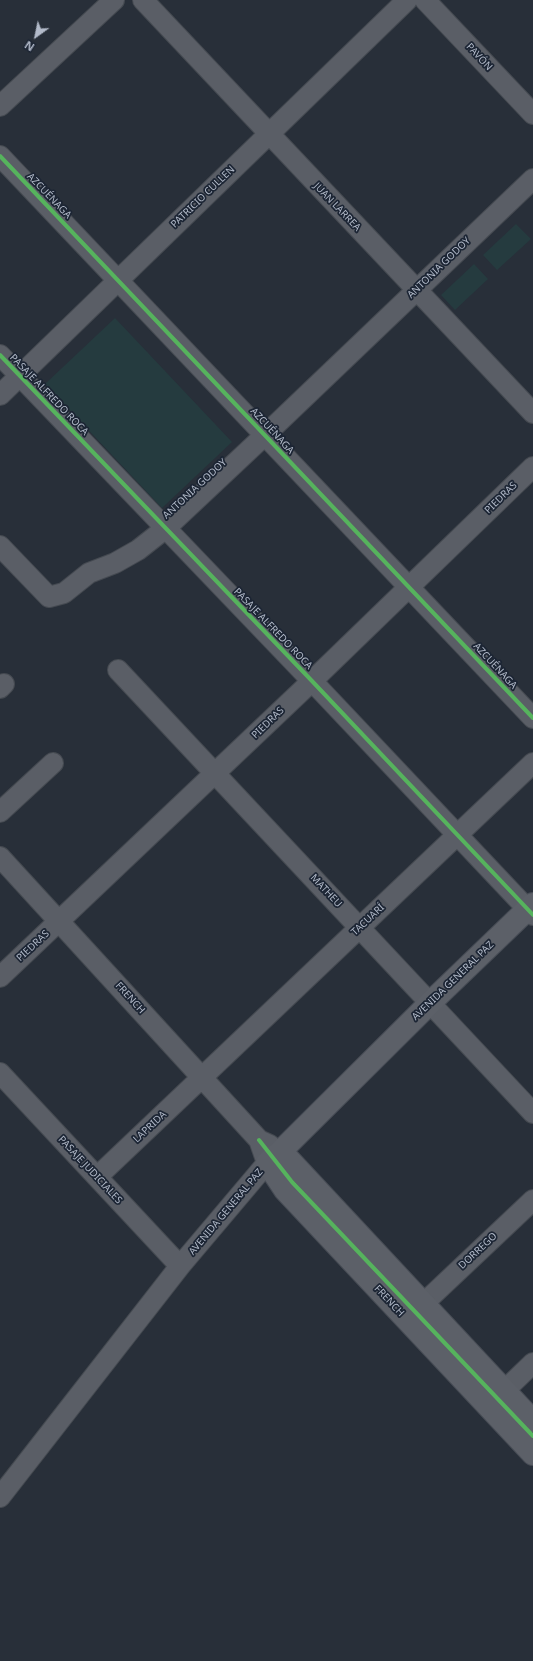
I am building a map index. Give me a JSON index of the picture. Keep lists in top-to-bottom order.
{
  "streets": {
    "main road": ["AVENIDA GENERAL PAZ", "FRENCH"],
    "street": [
      "PAVÓN",
      "AZCUÉNAGA",
      "PATRICIO CULLEN",
      "JUAN LARREA",
      "ANTONIA GODOY",
      "PASAJE ALFREDO ROCA",
      "PIEDRAS",
      "MATHEU",
      "TACUARÍ",
      "LAPRIDA",
      "PASAJE JUDICIALES",
      "DORREGO"
    ]
  },
  "crossings": [
    ["AZCUÉNAGA", "PATRICIO CULLEN"],
    ["AZCUÉNAGA", "ANTONIA GODOY"],
    ["AZCUÉNAGA", "PIEDRAS"],
    ["PATRICIO CULLEN", "JUAN LARREA"],
    ["PATRICIO CULLEN", "PASAJE ALFREDO ROCA"],
    ["JUAN LARREA", "ANTONIA GODOY"],
    ["ANTONIA GODOY", "PASAJE ALFREDO ROCA"],
    ["PASAJE ALFREDO ROCA", "PIEDRAS"],
    ["PASAJE ALFREDO ROCA", "TACUARÍ"],
    ["PASAJE ALFREDO ROCA", "AVENIDA GENERAL PAZ"],
    ["PIEDRAS", "MATHEU"],
    ["PIEDRAS", "FRENCH"],
    ["MATHEU", "TACUARÍ"],
    ["MATHEU", "AVENIDA GENERAL PAZ"],
    ["TACUARÍ", "FRENCH"],
    ["TACUARÍ", "LAPRIDA"],
    ["AVENIDA GENERAL PAZ", "FRENCH"],
    ["AVENIDA GENERAL PAZ", "PASAJE JUDICIALES"],
    ["FRENCH", "LAPRIDA"],
    ["FRENCH", "DORREGO"],
    ["LAPRIDA", "PASAJE JUDICIALES"]
  ],
  "north": "bottom left"
}
